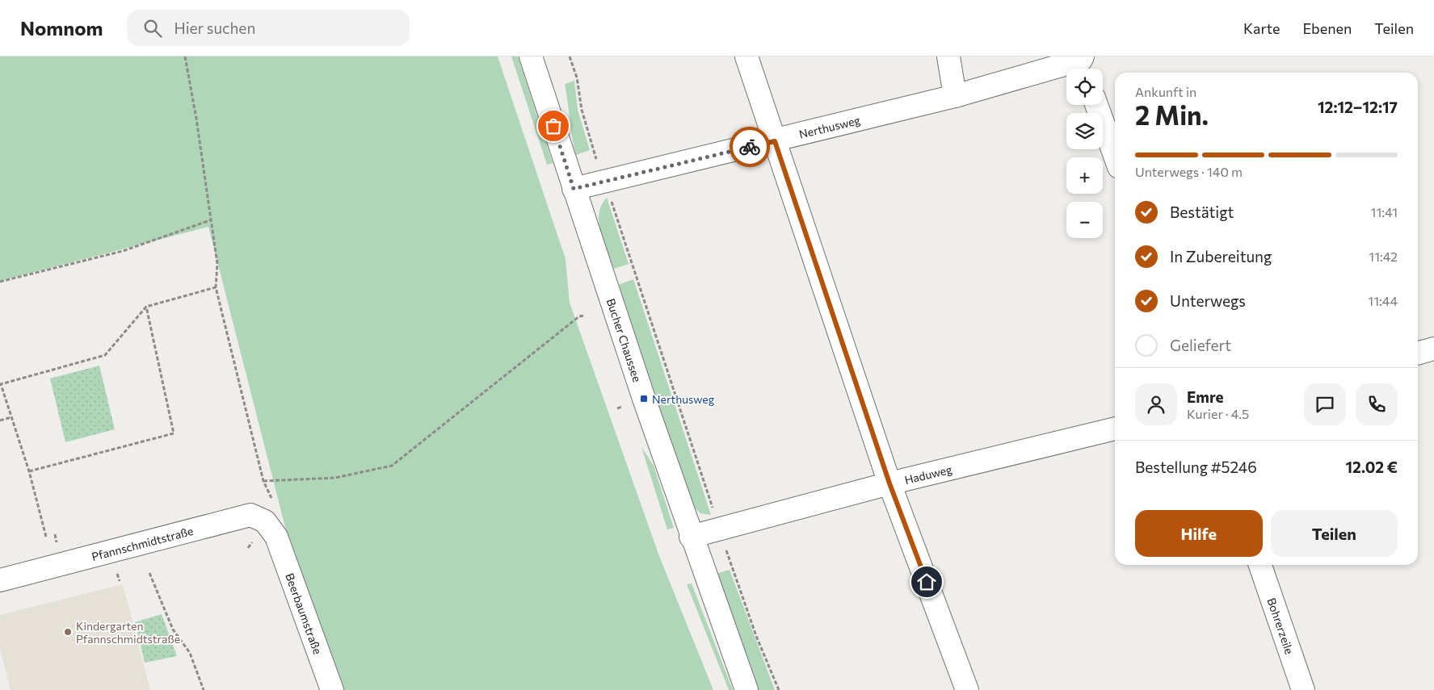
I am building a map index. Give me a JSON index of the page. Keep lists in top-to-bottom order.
{
  "streets": {
    "street": [
      "Nerthusweg",
      "Bucher Chaussee",
      "Haduweg",
      "Pfannschmidtstraße",
      "Beerbaumstraße",
      "Bohrerzeile"
    ]
  },
  "crossings": [
    ["Nerthusweg", "Bucher Chaussee"],
    ["Bucher Chaussee", "Haduweg"],
    ["Pfannschmidtstraße", "Beerbaumstraße"]
  ],
  "places": {
    "transit": ["Nerthusweg"],
    "other": ["Kindergarten Pfannschmidtstraße"]
  },
  "page": {
    "header": "Nomnom",
    "search": "Hier suchen",
    "nav": ["Karte", "Ebenen", "Teilen"],
    "map_buttons": ["+", "−"],
    "heading": ["2 Min.", "Ankunft in", "12:12–12:17"],
    "panel": [
      "Emre",
      "Kurier · 4.5",
      "Bestellung #5246",
      "12.02 €"
    ],
    "bar": "Unterwegs · 140 m",
    "list": [
      ["Bestätigt", "11:41"],
      ["In Zubereitung", "11:42"],
      ["Unterwegs", "11:44"],
      "Geliefert"
    ],
    "buttons": ["Hilfe", "Teilen"]
  }
}
